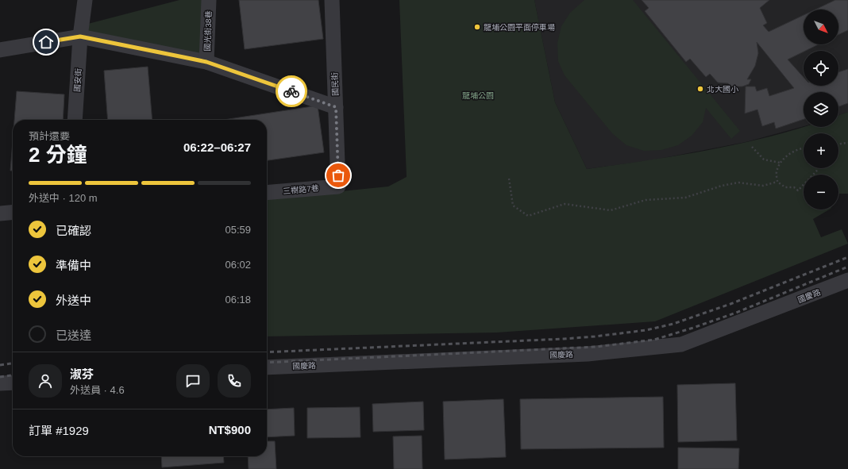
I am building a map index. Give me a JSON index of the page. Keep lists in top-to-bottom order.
{
  "streets": {
    "street": [
      "國光街38巷",
      "國安街",
      "國民街",
      "三樹路7巷",
      "國慶路"
    ]
  },
  "crossings": [
    ["國民街", "三樹路7巷"]
  ],
  "parks": ["龍埔公園"],
  "places": ["龍埔公園平面停車場", "北大國小"],
  "north": "bottom right",
  "page": {
    "map_buttons": ["+", "−"],
    "heading": ["2 分鐘", "預計還要", "06:22–06:27"],
    "panel": [
      "淑芬",
      "外送員 · 4.6",
      "訂單 #1929",
      "NT$900"
    ],
    "bar": "外送中 · 120 m",
    "list": [
      ["已確認", "05:59"],
      ["準備中", "06:02"],
      ["外送中", "06:18"],
      "已送達"
    ]
  }
}
